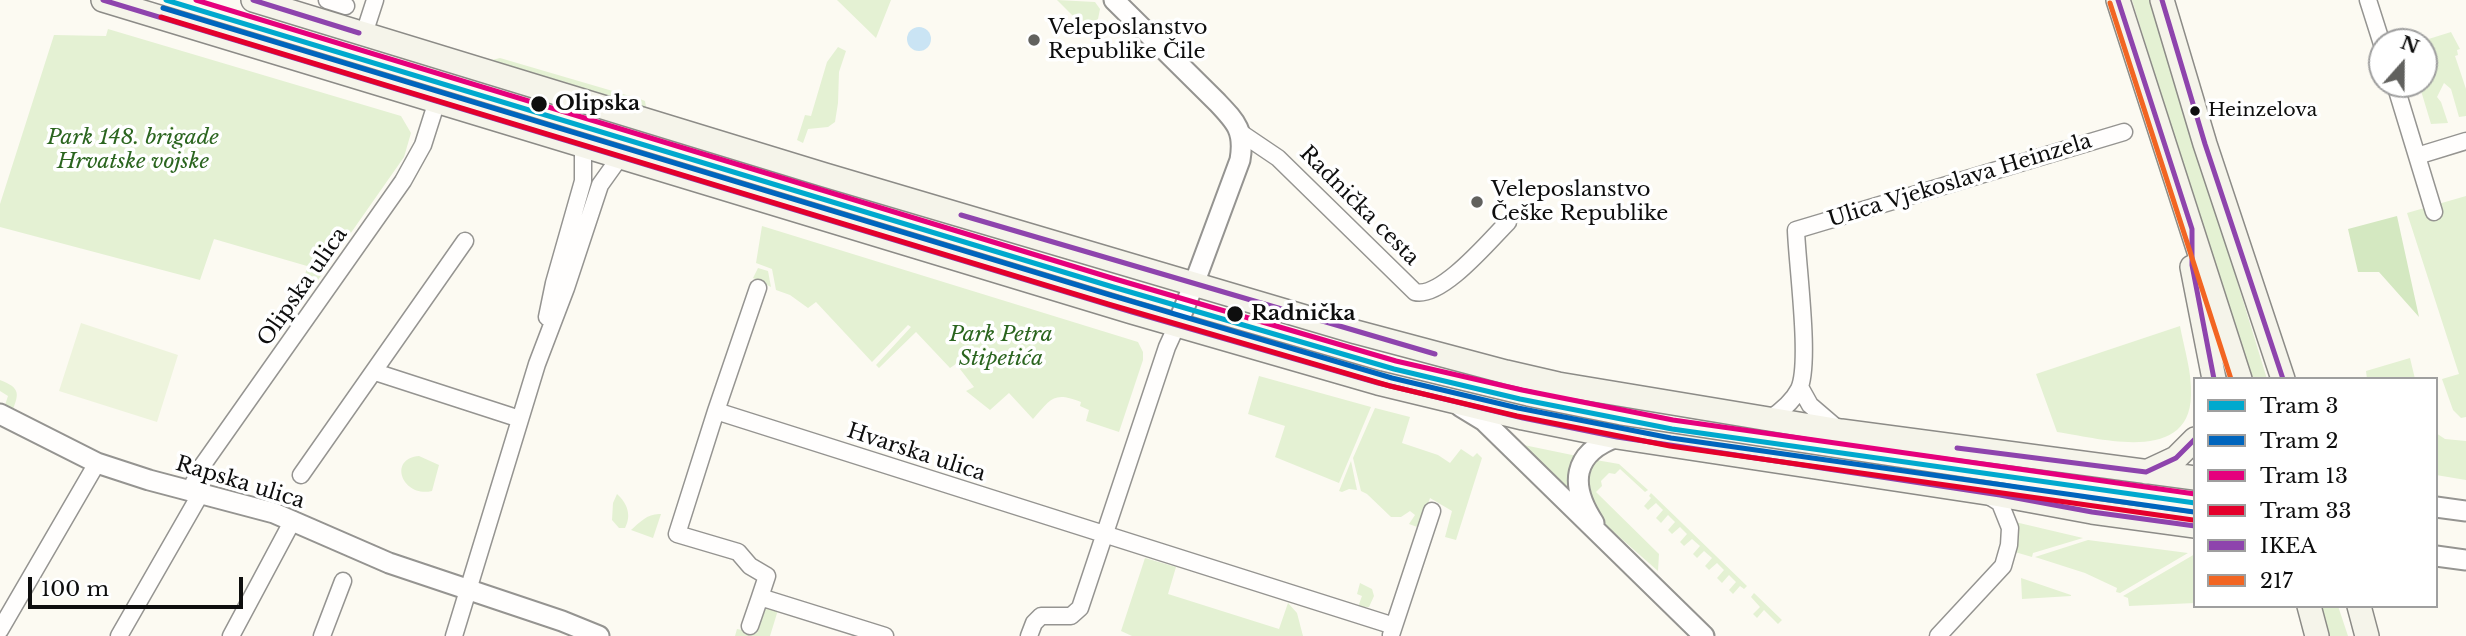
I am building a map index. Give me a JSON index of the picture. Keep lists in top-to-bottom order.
{
  "streets": {
    "street": [
      "Ulica Vjekoslava Heinzela",
      "Radnička cesta",
      "Olipska ulica",
      "Hvarska ulica",
      "Rapska ulica"
    ]
  },
  "crossings": [
    ["Olipska ulica", "Rapska ulica"]
  ],
  "parks": ["Park 148. brigade Hrvatske vojske", "Park Petra Stipetića"],
  "places": [
    "Veleposlanstvo Republike Čile",
    "Olipska",
    "Heinzelova",
    "Veleposlanstvo Češke Republike",
    "Radnička"
  ],
  "lines": [
    "tram line 3",
    "tram line 13",
    "transit line IKEA",
    "transit line 217",
    "tram line 2",
    "tram line 33"
  ],
  "legend": [
    "Tram 3",
    "Tram 2",
    "Tram 13",
    "Tram 33",
    "IKEA",
    "217"
  ],
  "scale_bar": "100 m",
  "north": "top"
}
